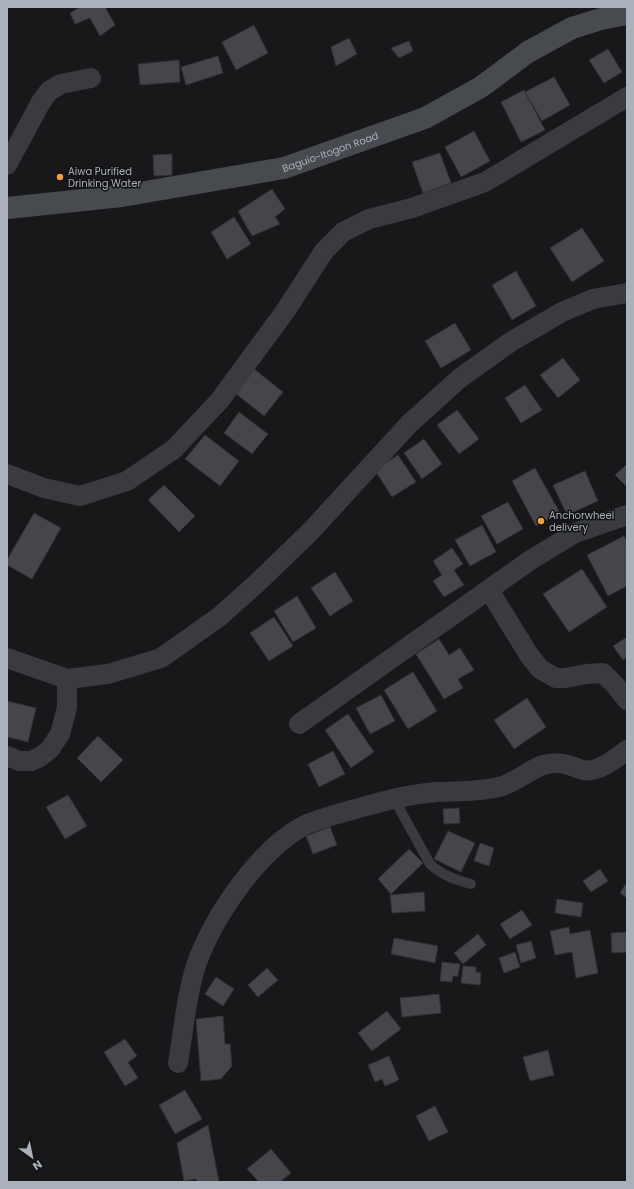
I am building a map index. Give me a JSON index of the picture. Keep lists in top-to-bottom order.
{
  "streets": {
    "main road": ["Baguio-Itogon Road"]
  },
  "places": ["Aiwa Purified Drinking Water", "Anchorwheel delivery"],
  "north": "bottom right"
}
